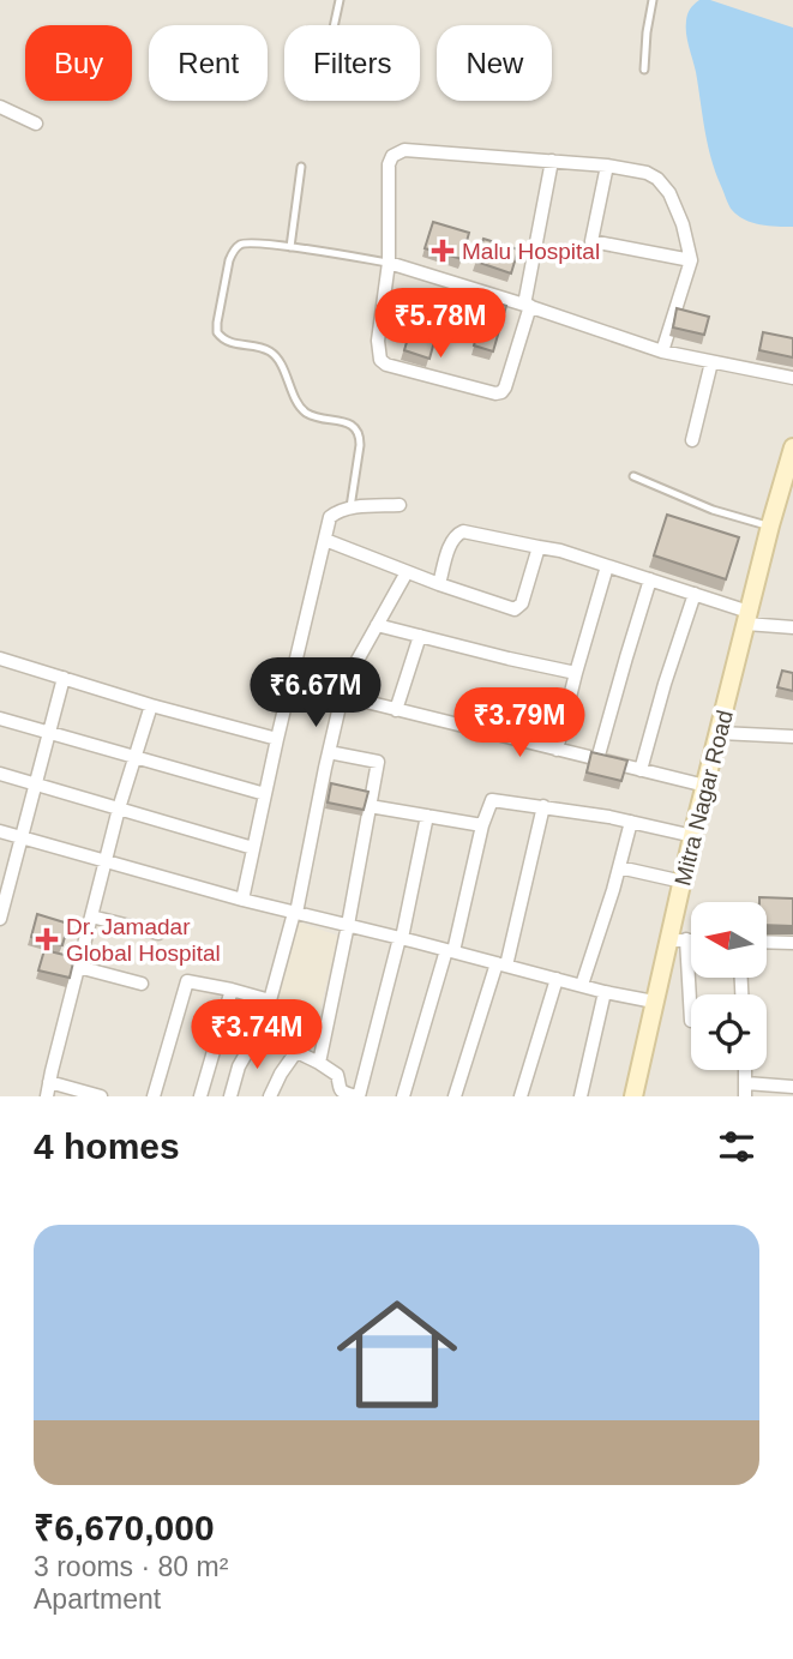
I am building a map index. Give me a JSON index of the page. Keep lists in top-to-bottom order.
{
  "streets": {
    "street": ["Mitra Nagar Road"]
  },
  "places": {
    "health": ["Malu Hospital", "Dr. Jamadar Global Hospital"]
  },
  "north": "left",
  "page": {
    "chip": [
      "Buy",
      "Rent",
      "Filters",
      "New"
    ],
    "price": [
      "₹5.78M",
      "₹6.67M",
      "₹3.79M",
      "₹3.74M"
    ],
    "heading": "4 homes",
    "list": [
      {
        "name": "₹6,670,000",
        "note": "3 rooms · 80 m² · Apartment"
      }
    ]
  }
}
